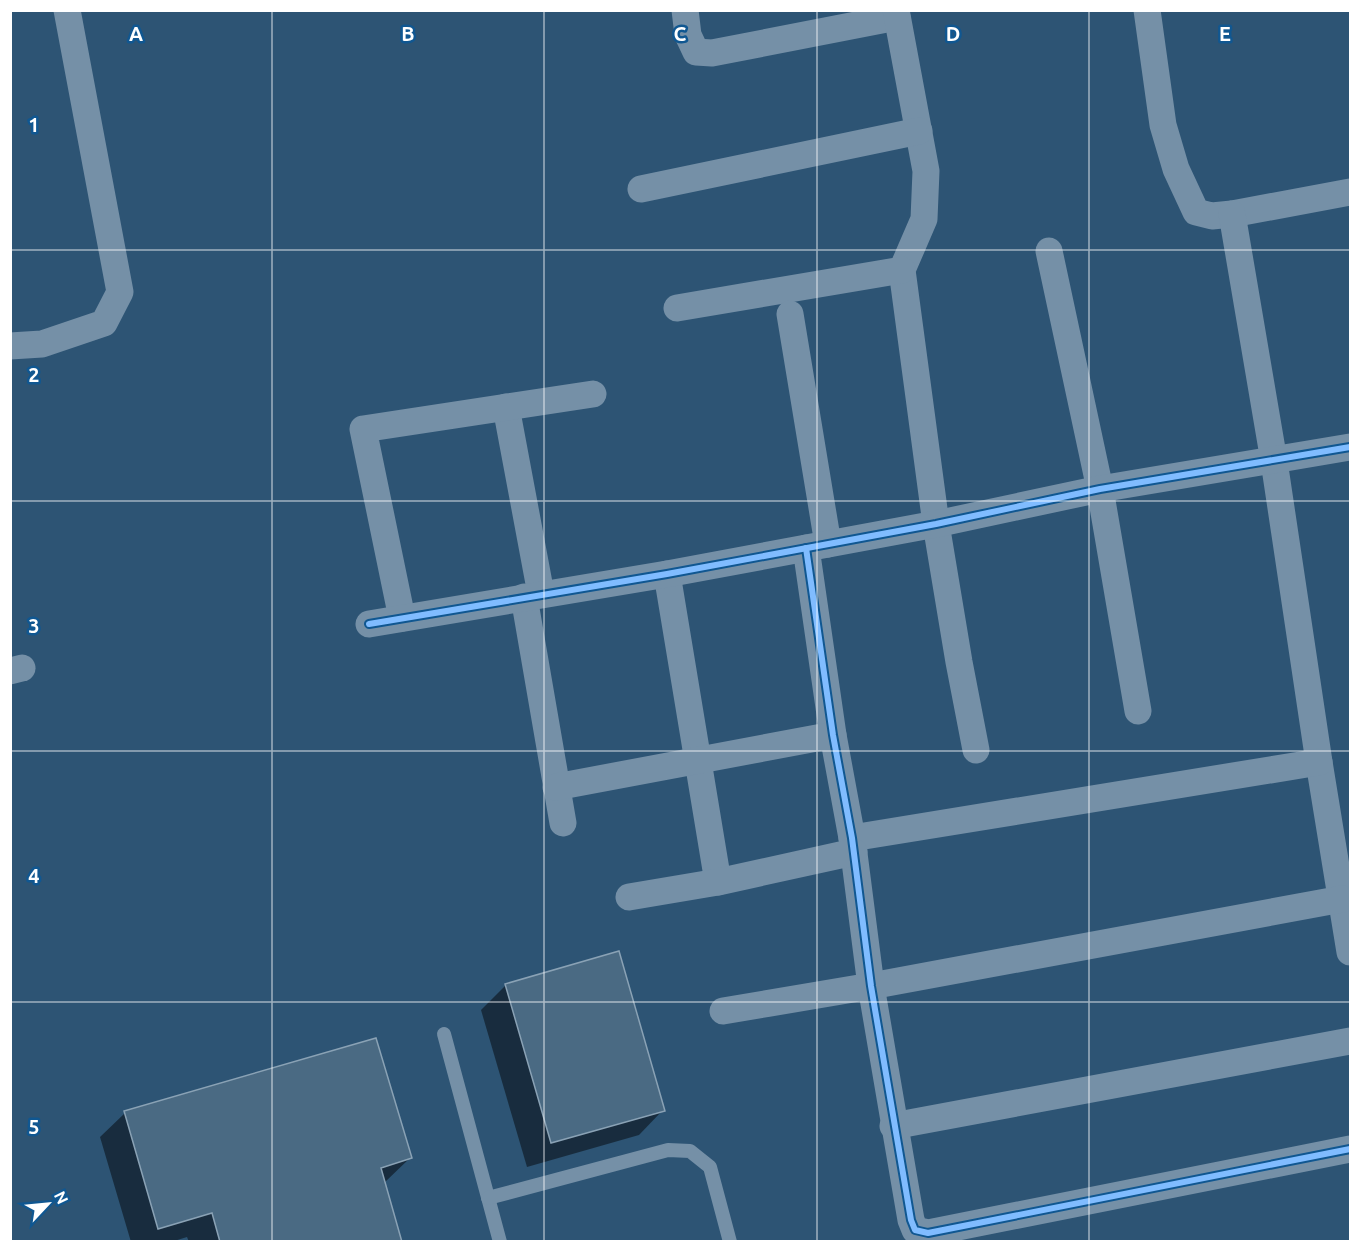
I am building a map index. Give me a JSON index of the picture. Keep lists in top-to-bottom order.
{
  "north": "top right",
  "grid": {
    "columns": [
      "A",
      "B",
      "C",
      "D",
      "E"
    ],
    "rows": [
      "1",
      "2",
      "3",
      "4",
      "5"
    ]
  }
}
